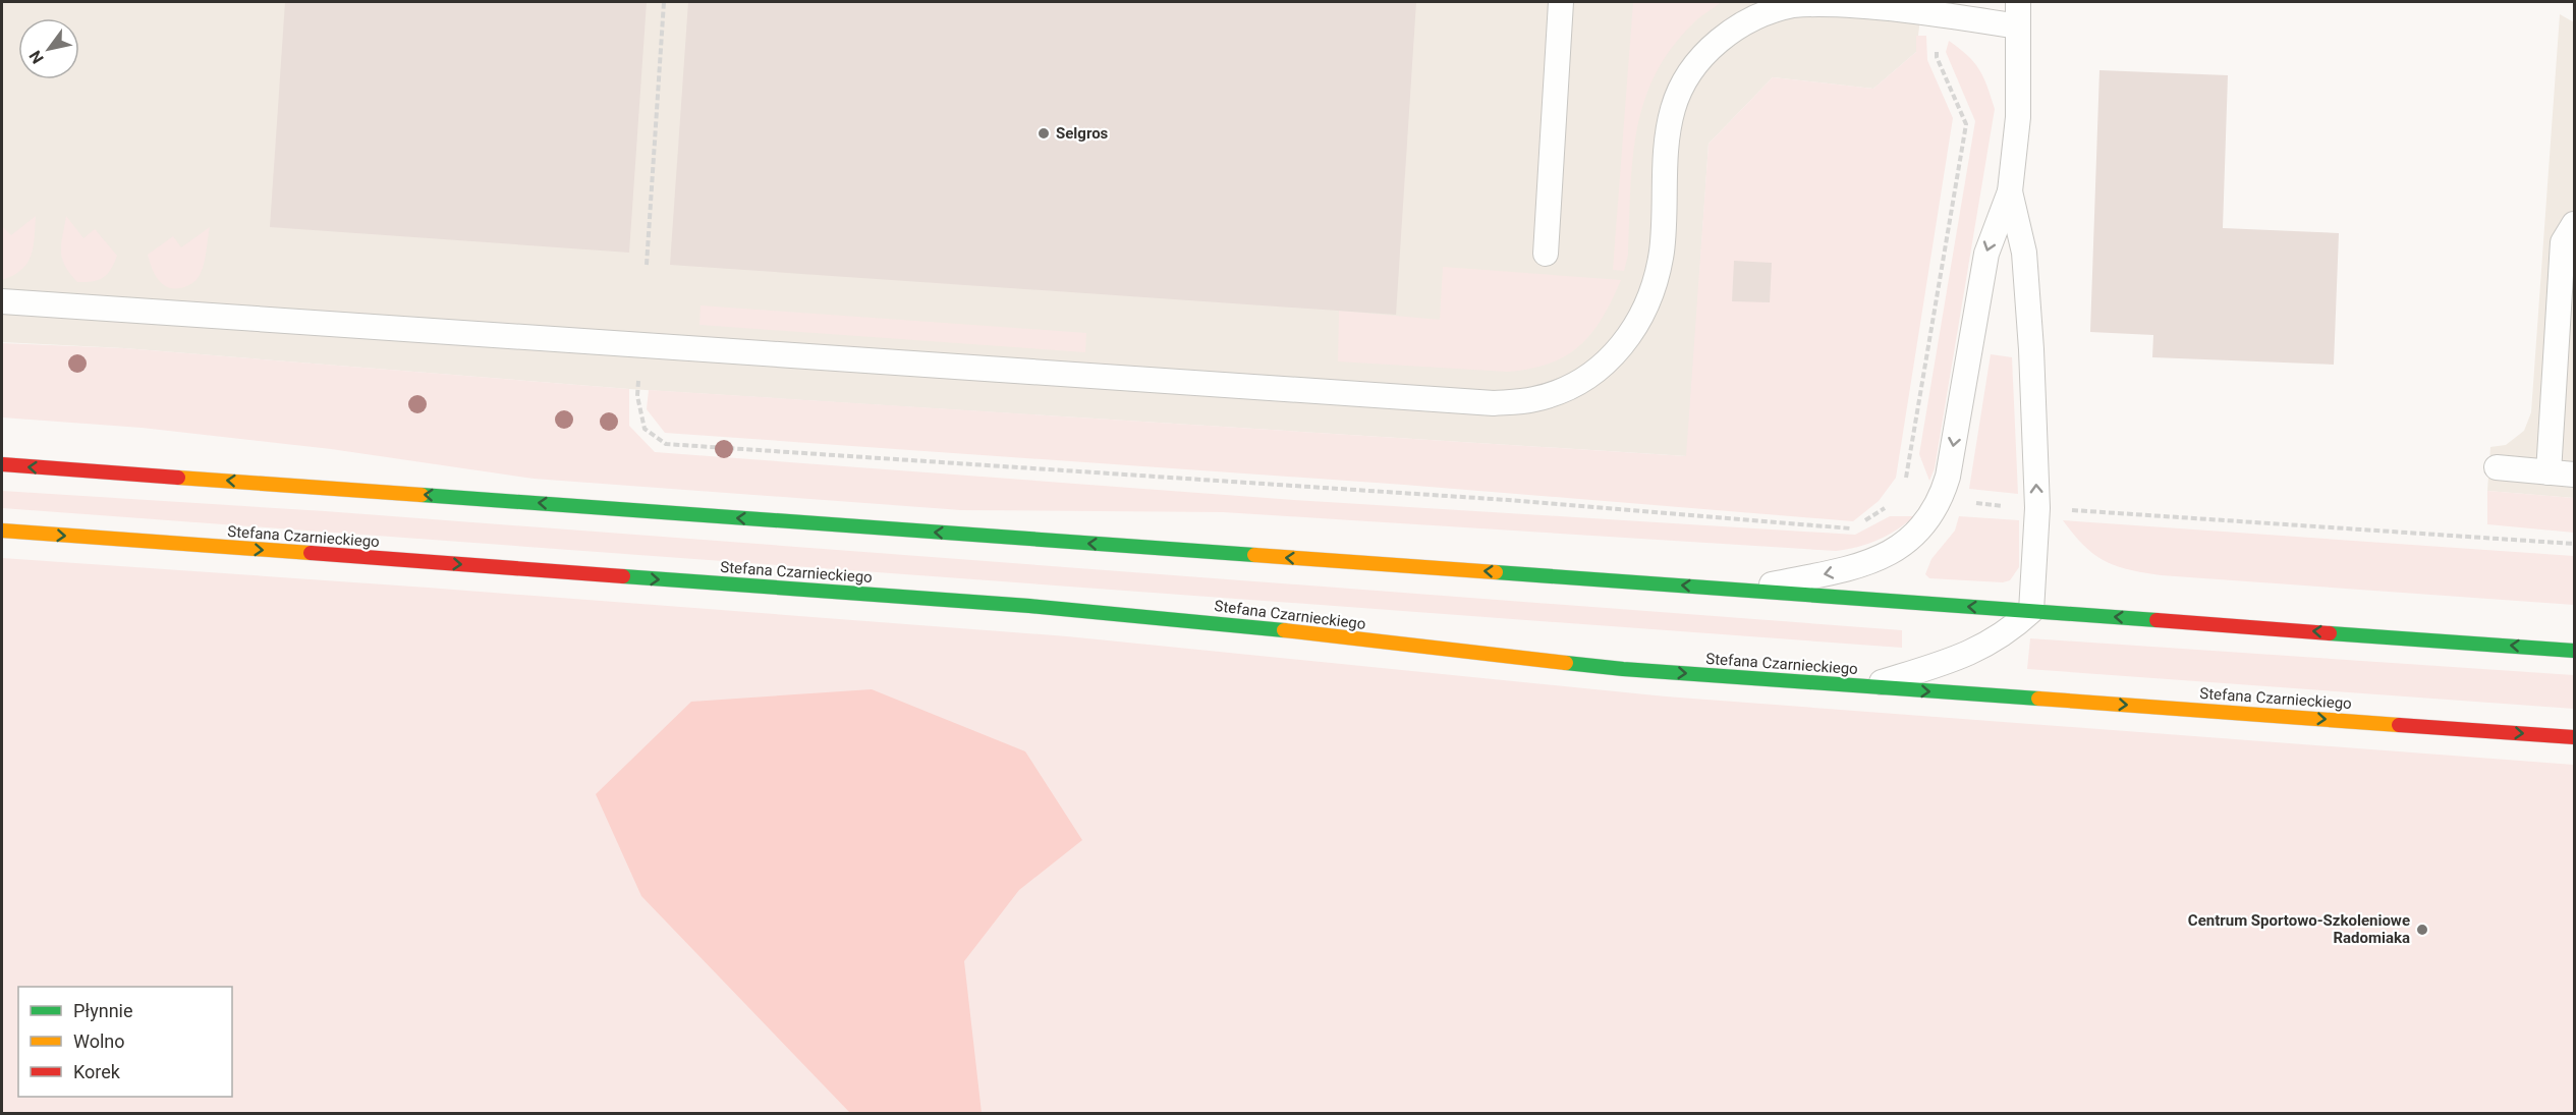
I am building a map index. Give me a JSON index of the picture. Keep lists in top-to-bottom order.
{
  "streets": {
    "main road": ["Stefana Czarnieckiego"]
  },
  "places": ["Selgros", "Centrum Sportowo-Szkoleniowe Radomiaka"],
  "legend": ["Płynnie", "Wolno", "Korek"],
  "north": "bottom left"
}
